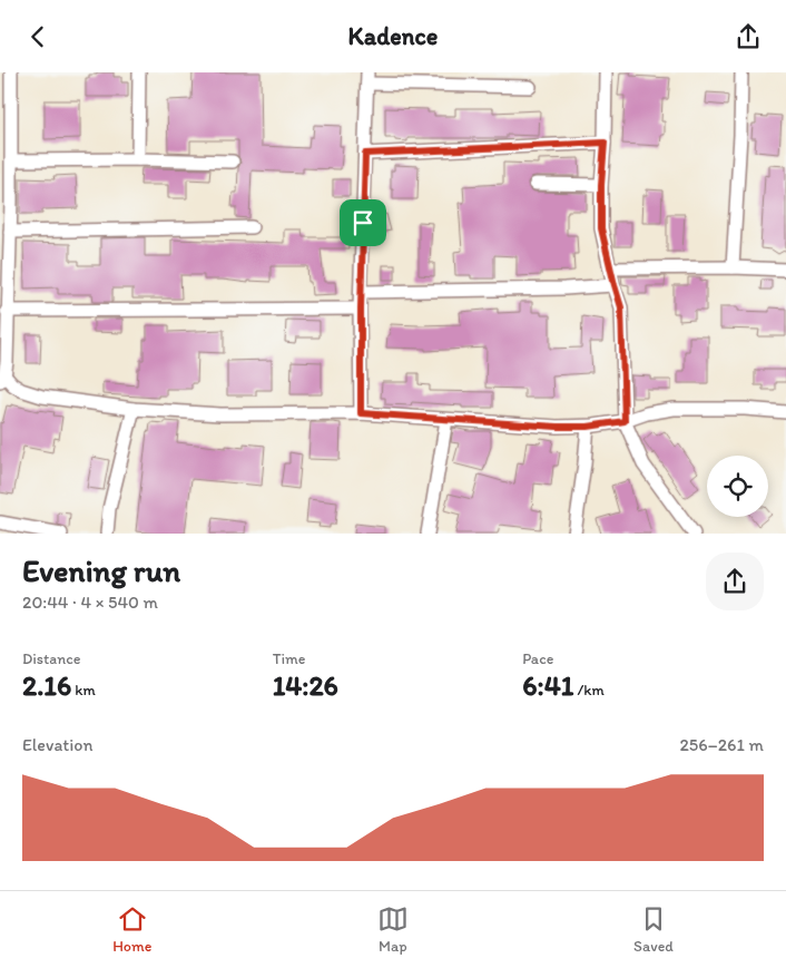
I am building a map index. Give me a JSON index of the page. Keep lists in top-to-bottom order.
{
  "page": {
    "header": "Kadence",
    "heading": ["Evening run", "20:44 · 4 × 540 m"],
    "stats": [
      ["Distance", "2.16 km"],
      ["Time", "14:26"],
      ["Pace", "6:41 /km"]
    ],
    "chart": ["Elevation", "256–261 m"],
    "tabs": ["Home", "Map", "Saved"]
  }
}
